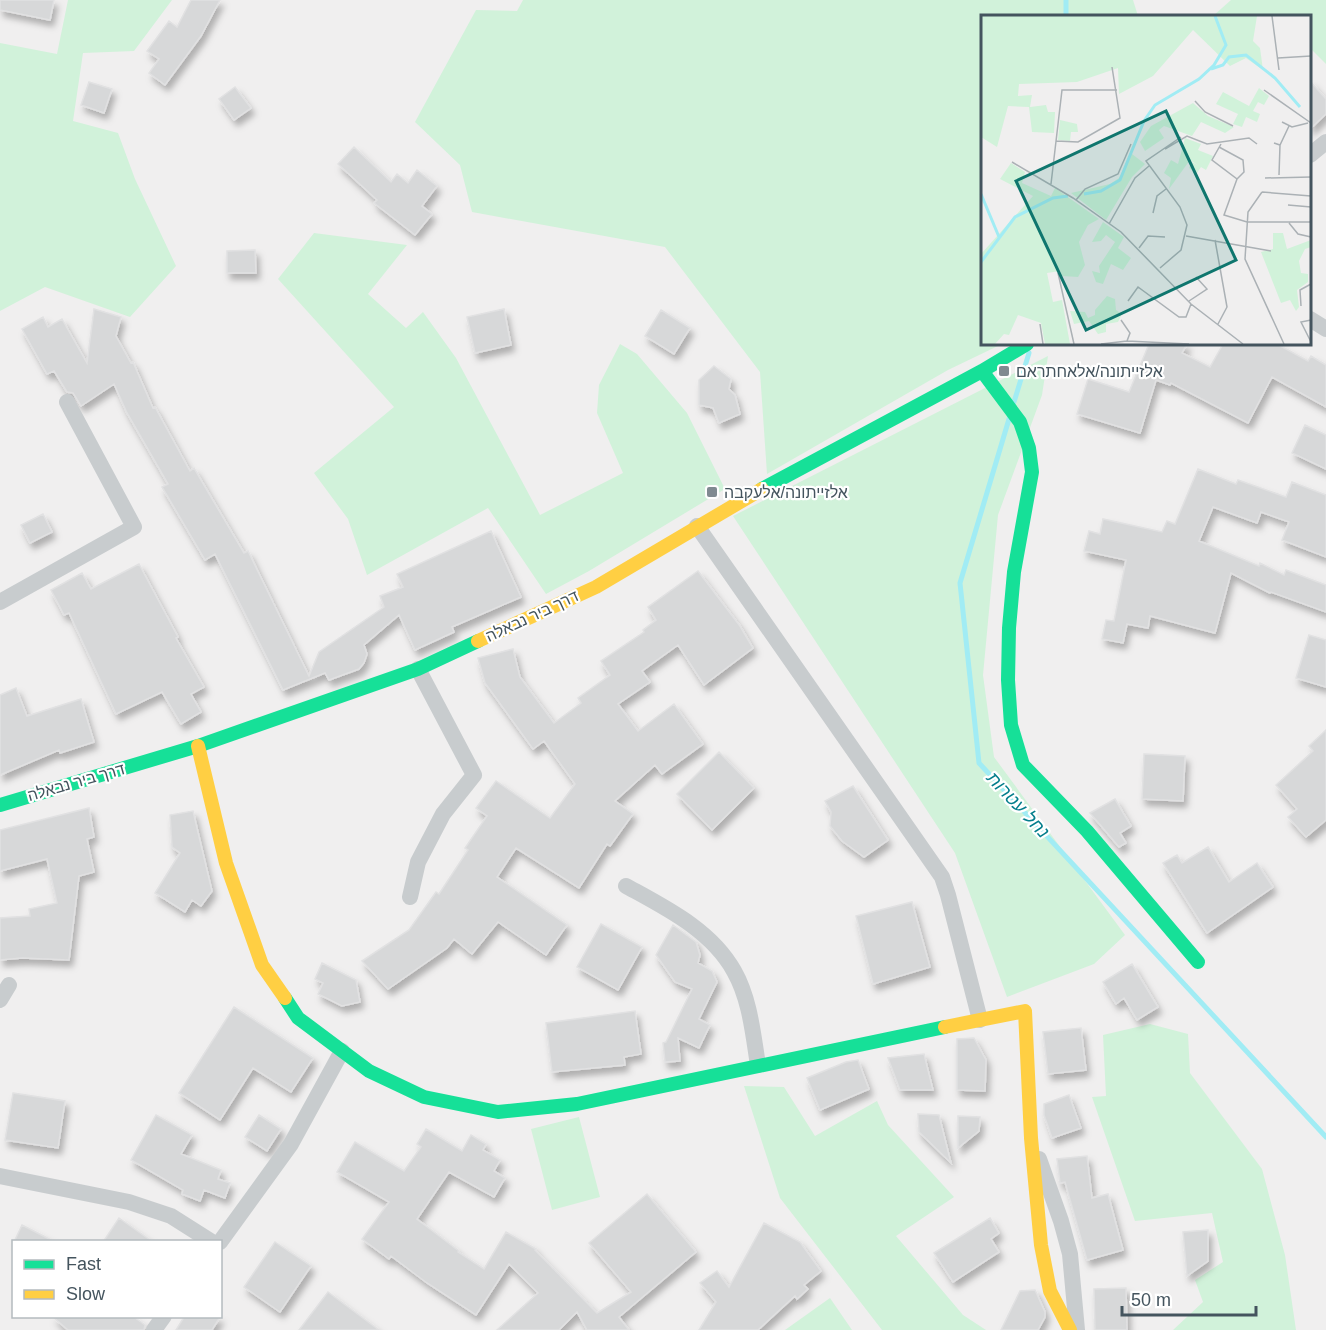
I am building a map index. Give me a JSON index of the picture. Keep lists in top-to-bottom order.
{
  "streets": {
    "street": ["דרך ביר נבאלה"]
  },
  "water": ["נחל עטרות"],
  "places": {
    "transit": ["אלזייתונה/אלאחתראם", "אלזייתונה/אלעקבה"]
  },
  "legend": ["Fast", "Slow"],
  "scale_bar": "50 m"
}
